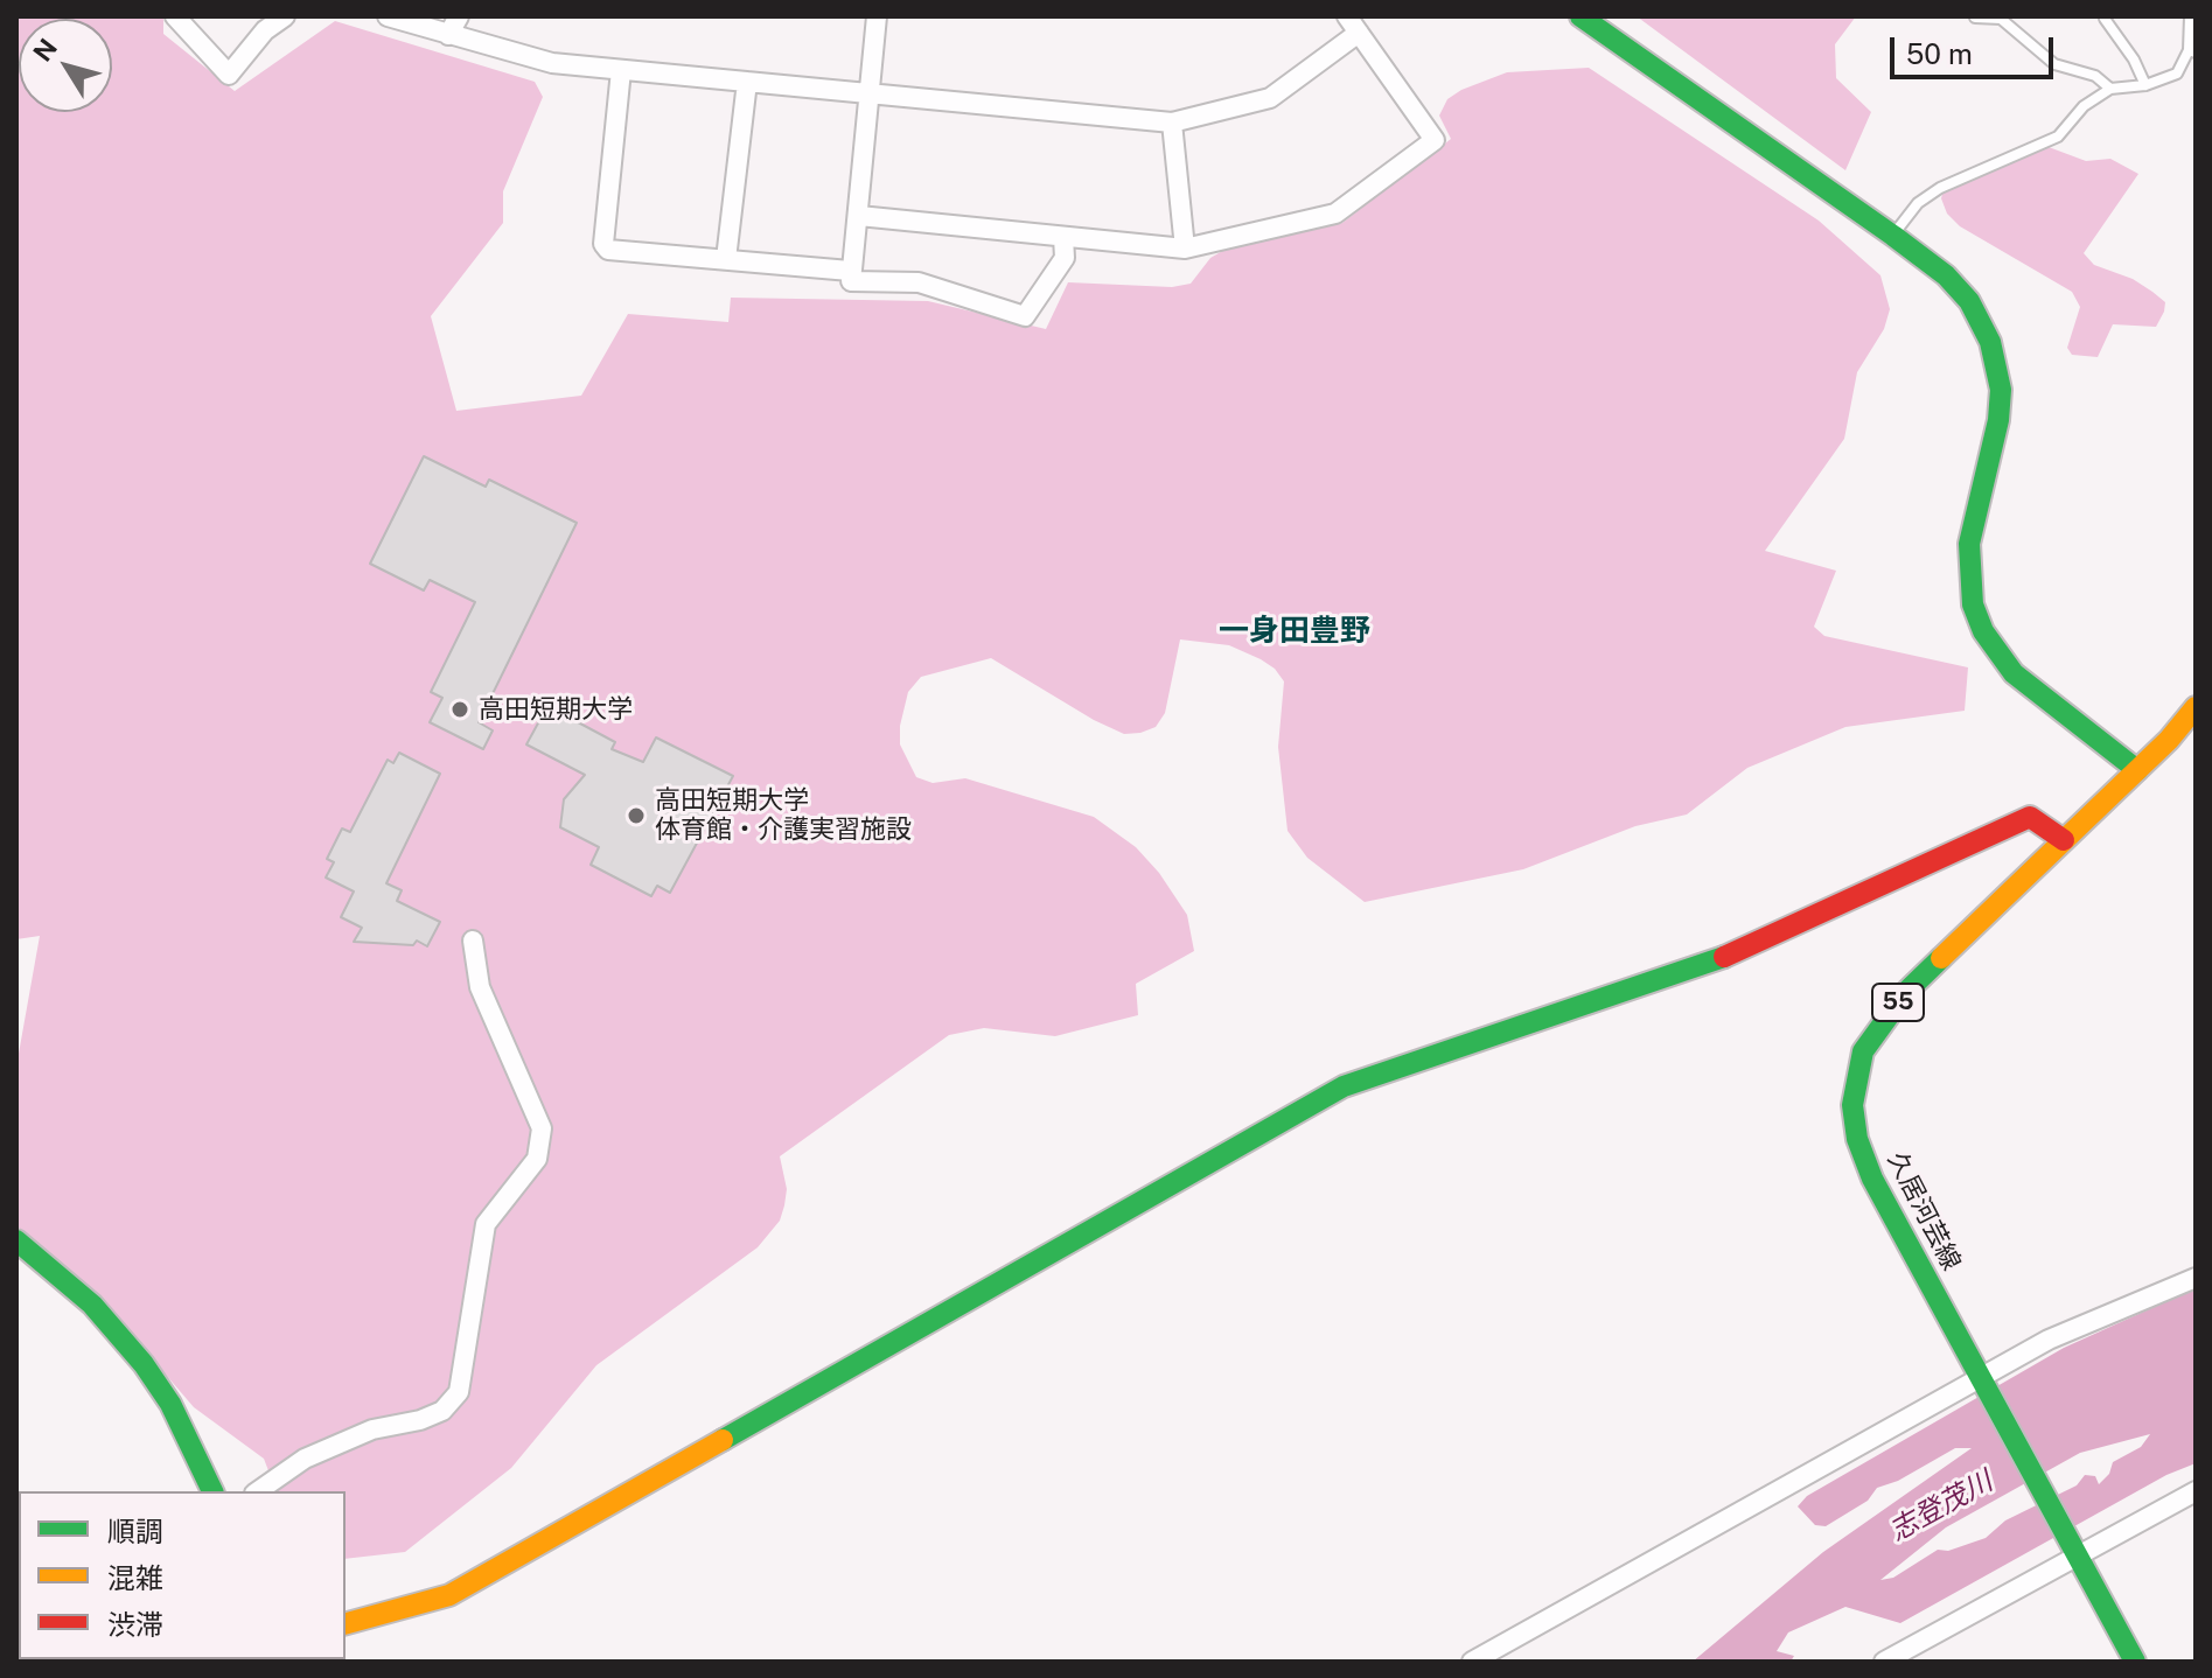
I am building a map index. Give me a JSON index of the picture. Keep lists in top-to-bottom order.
{
  "streets": {
    "street": ["55", "久居河芸線"]
  },
  "districts": ["一身田豊野"],
  "water": ["志登茂川"],
  "places": ["高田短期大学", "高田短期大学 体育館・介護実習施設"],
  "legend": ["順調", "混雑", "渋滞"],
  "scale_bar": "50 m",
  "north": "top left"
}
